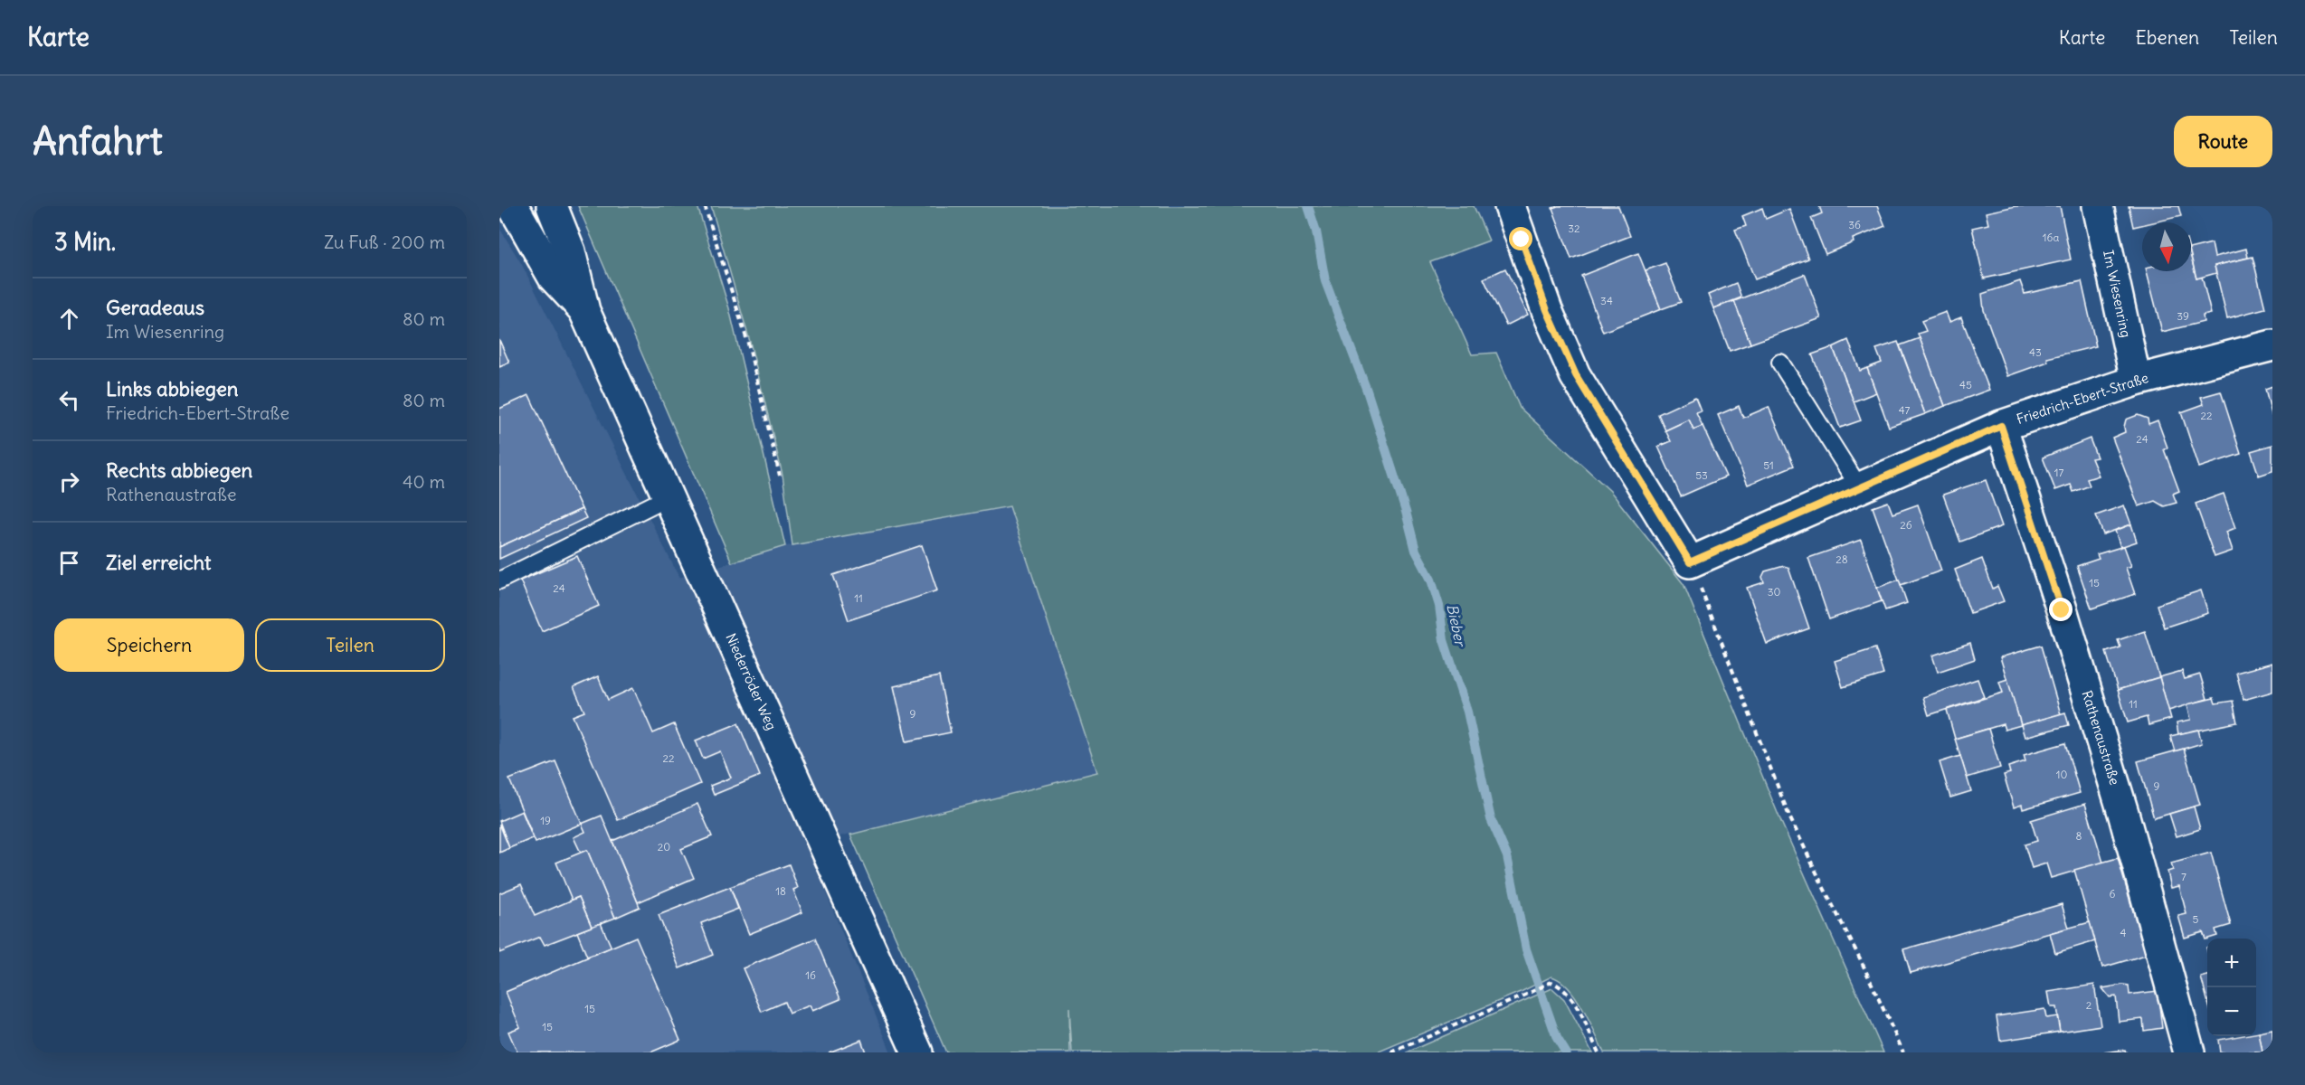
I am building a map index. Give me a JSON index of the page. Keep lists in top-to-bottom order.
{
  "streets": {
    "street": [
      "Im Wiesenring",
      "Friedrich-Ebert-Straße",
      "Niederröder Weg",
      "Rathenaustraße"
    ]
  },
  "crossings": [
    ["Im Wiesenring", "Friedrich-Ebert-Straße"],
    ["Friedrich-Ebert-Straße", "Rathenaustraße"]
  ],
  "water": ["Bieber"],
  "house_numbers": [
    "36",
    "32",
    "16a",
    "34",
    "39",
    "43",
    "45",
    "47",
    "22",
    "24",
    "51",
    "17",
    "53",
    "26",
    "28",
    "15",
    "24",
    "30",
    "11",
    "11",
    "9",
    "22",
    "10",
    "9",
    "19",
    "8",
    "20",
    "7",
    "18",
    "6",
    "5",
    "4",
    "16",
    "2",
    "15",
    "15"
  ],
  "north": "bottom",
  "page": {
    "header": "Karte",
    "nav": ["Karte", "Ebenen", "Teilen"],
    "buttons": [
      "Route",
      ["Speichern", "Teilen"]
    ],
    "title": "Anfahrt",
    "heading": ["3 Min.", "Zu Fuß · 200 m"],
    "list": [
      ["Geradeaus", "Im Wiesenring", "80 m"],
      ["Links abbiegen", "Friedrich-Ebert-Straße", "80 m"],
      ["Rechts abbiegen", "Rathenaustraße", "40 m"],
      "Ziel erreicht"
    ],
    "map_buttons": ["+", "−"]
  }
}
